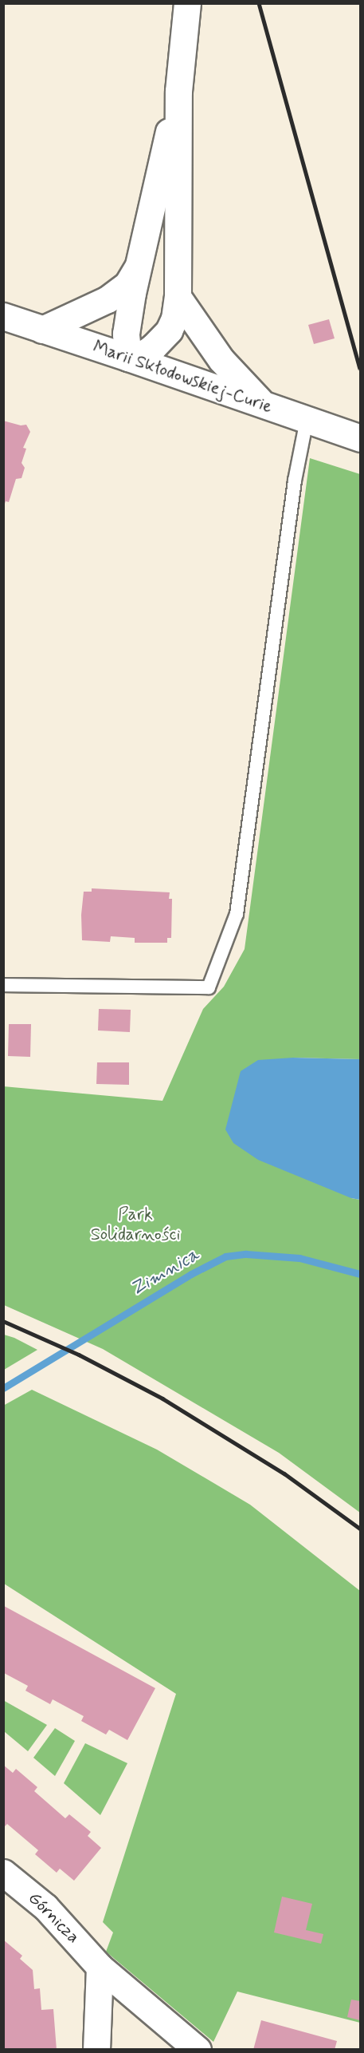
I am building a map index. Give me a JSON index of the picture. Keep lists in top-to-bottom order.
{
  "streets": {
    "street": ["Marii Skłodowskiej-Curie", "Górnicza"]
  },
  "water": ["Zimnica"],
  "parks": ["Park Solidarności"]
}
